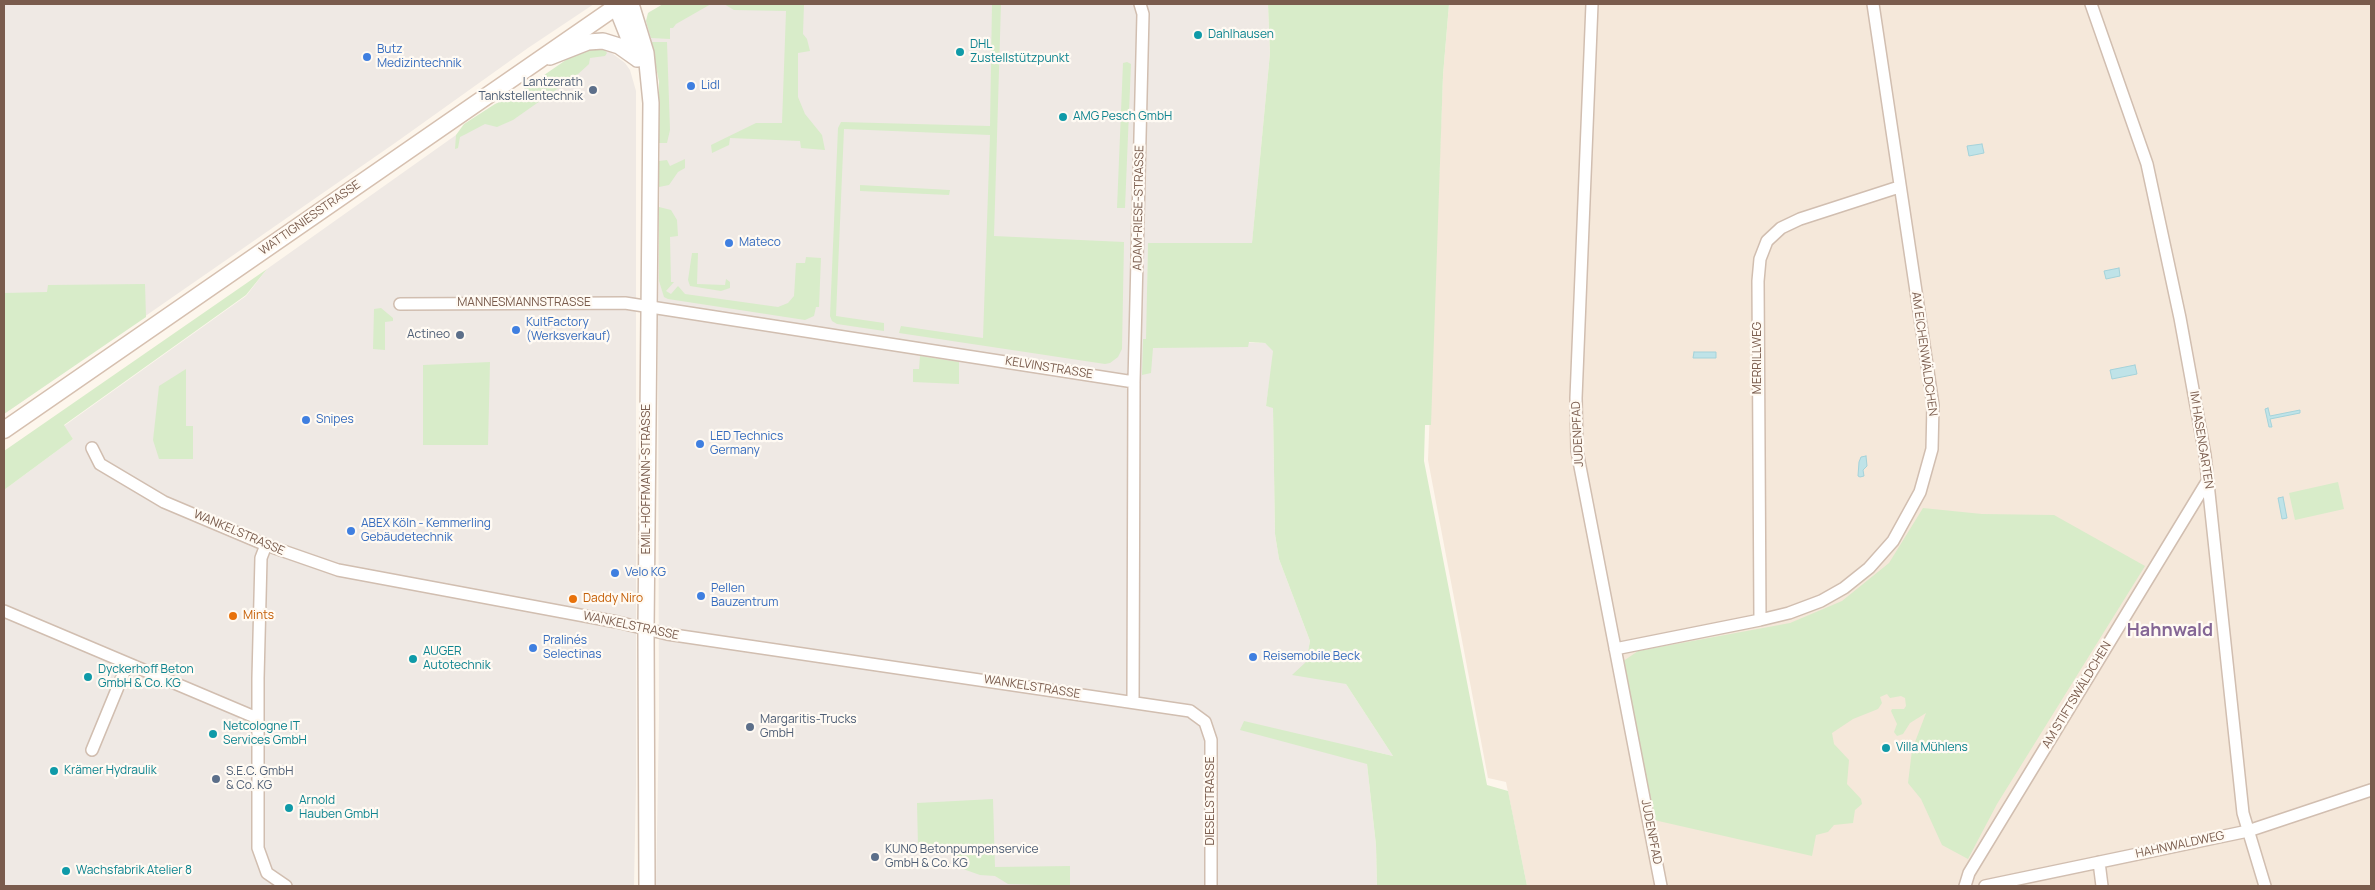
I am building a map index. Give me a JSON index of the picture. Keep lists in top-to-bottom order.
{
  "streets": {
    "main road": ["WATTIGNIESSTRASSE"],
    "street": [
      "ADAM-RIESE-STRASSE",
      "MANNESMANNSTRASSE",
      "AM EICHENWÄLDCHEN",
      "MERRILLWEG",
      "KELVINSTRASSE",
      "JUDENPFAD",
      "IM HASENGARTEN",
      "EMIL-HOFFMANN-STRASSE",
      "WANKELSTRASSE",
      "AM STIFTSWÄLDCHEN",
      "DIESELSTRASSE",
      "HAHNWALDWEG"
    ]
  },
  "crossings": [
    ["ADAM-RIESE-STRASSE", "KELVINSTRASSE"],
    ["WATTIGNIESSTRASSE", "EMIL-HOFFMANN-STRASSE"],
    ["MANNESMANNSTRASSE", "KELVINSTRASSE"],
    ["MANNESMANNSTRASSE", "EMIL-HOFFMANN-STRASSE"],
    ["AM EICHENWÄLDCHEN", "MERRILLWEG"],
    ["AM EICHENWÄLDCHEN", "JUDENPFAD"],
    ["KELVINSTRASSE", "EMIL-HOFFMANN-STRASSE"],
    ["IM HASENGARTEN", "AM STIFTSWÄLDCHEN"],
    ["IM HASENGARTEN", "HAHNWALDWEG"],
    ["EMIL-HOFFMANN-STRASSE", "WANKELSTRASSE"],
    ["WANKELSTRASSE", "DIESELSTRASSE"]
  ],
  "districts": ["Hahnwald"],
  "places": [
    "Dahlhausen",
    "DHL Zustellstützpunkt",
    "Butz Medizintechnik",
    "Lidl",
    "Lantzerath Tankstellentechnik",
    "AMG Pesch GmbH",
    "Mateco",
    "KultFactory (Werksverkauf)",
    "Actineo",
    "Snipes",
    "LED Technics Germany",
    "ABEX Köln - Kemmerling Gebäudetechnik",
    "Velo KG",
    "Pellen Bauzentrum",
    "Daddy Niro",
    "Mints",
    "Pralinés Selectinas",
    "Reisemobile Beck",
    "AUGER Autotechnik",
    "Dyckerhoff Beton GmbH & Co. KG",
    "Margaritis-Trucks GmbH",
    "Netcologne IT Services GmbH",
    "Villa Mühlens",
    "Krämer Hydraulik",
    "S.E.C. GmbH & Co. KG",
    "Arnold Hauben GmbH",
    "KUNO Betonpumpenservice GmbH & Co. KG",
    "Wachsfabrik Atelier 8"
  ]
}
